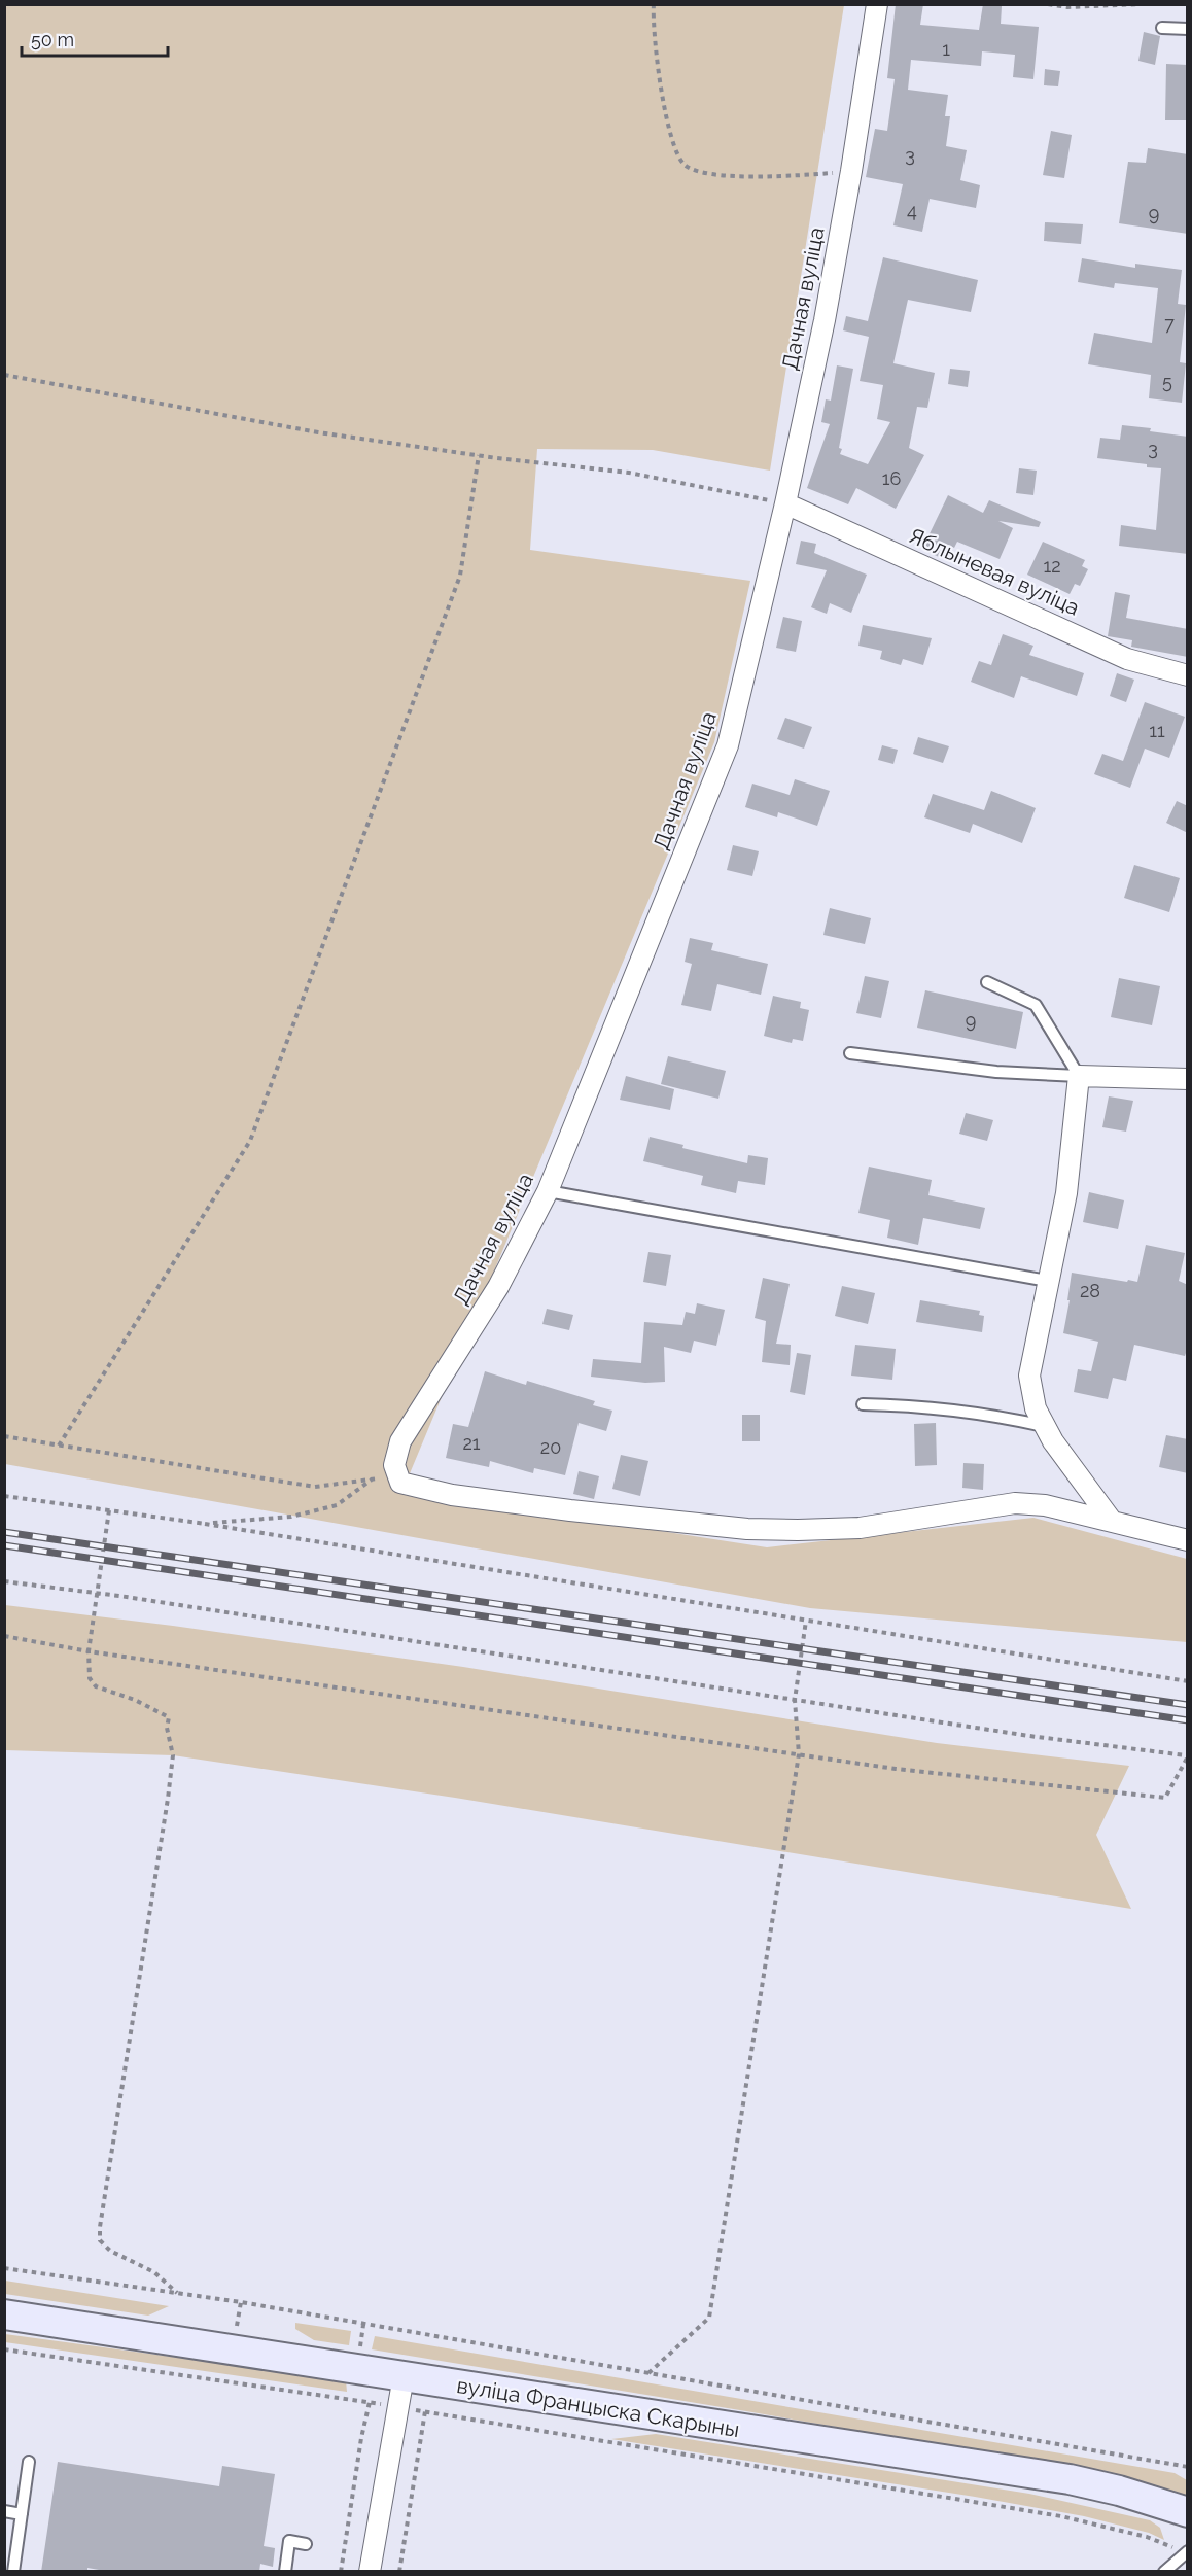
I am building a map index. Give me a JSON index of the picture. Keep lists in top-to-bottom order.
{
  "streets": {
    "main road": ["вуліца Францыска Скарыны"],
    "street": ["Дачная вуліца", "Яблыневая вуліца"]
  },
  "crossings": [
    ["Дачная вуліца", "Яблыневая вуліца"]
  ],
  "house_numbers": [
    "1",
    "3",
    "4",
    "9",
    "7",
    "5",
    "3",
    "16",
    "12",
    "11",
    "9",
    "28",
    "21",
    "20"
  ],
  "scale_bar": "50 m"
}
